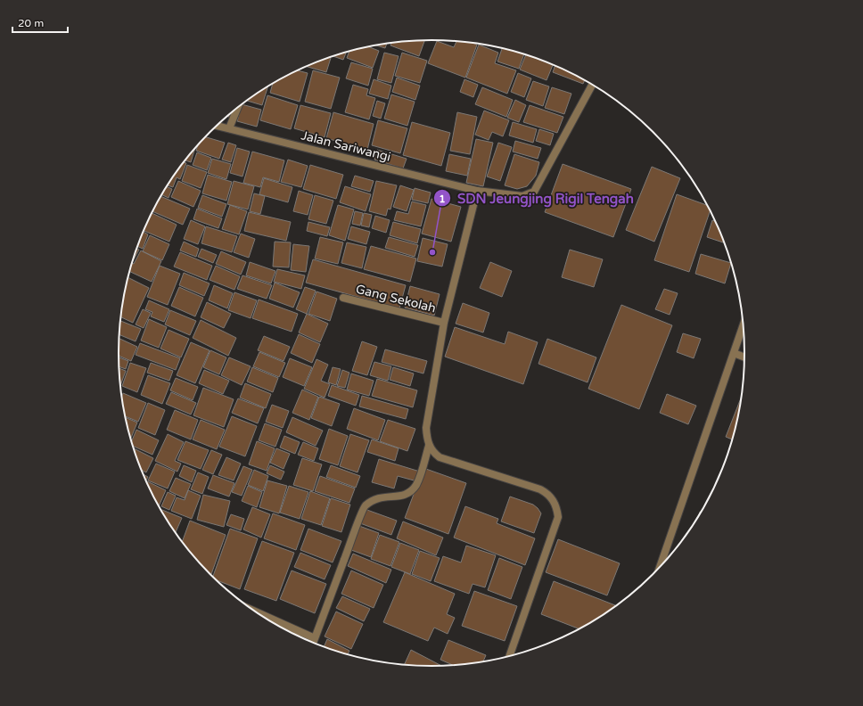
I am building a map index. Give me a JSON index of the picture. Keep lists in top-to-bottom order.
{
  "streets": {
    "street": ["Jalan Sariwangi", "Gang Sekolah"]
  },
  "places": ["SDN Jeungjing Rigil Tengah"],
  "scale_bar": "20 m"
}
